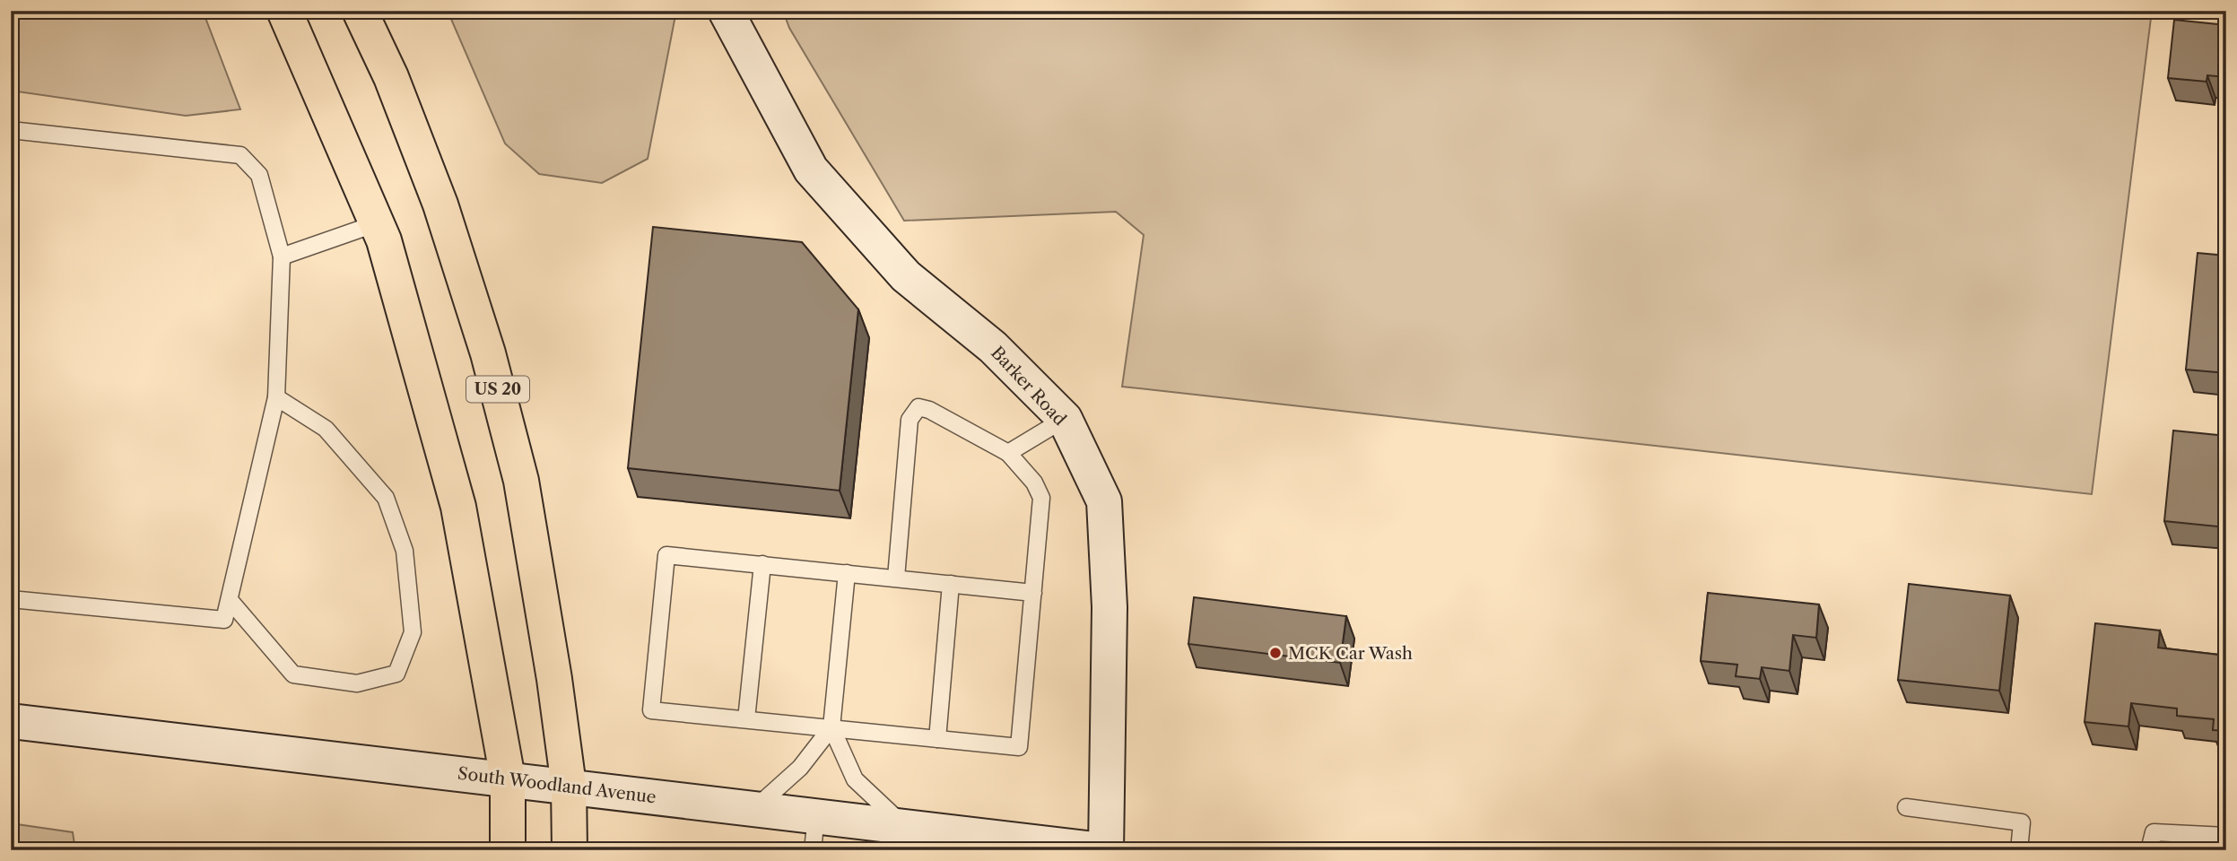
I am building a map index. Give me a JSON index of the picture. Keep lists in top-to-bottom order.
{
  "streets": {
    "main road": ["US 20"],
    "street": ["Barker Road", "South Woodland Avenue"]
  },
  "crossings": [
    ["Barker Road", "South Woodland Avenue"],
    ["US 20", "South Woodland Avenue"]
  ],
  "places": ["MCK Car Wash"]
}
